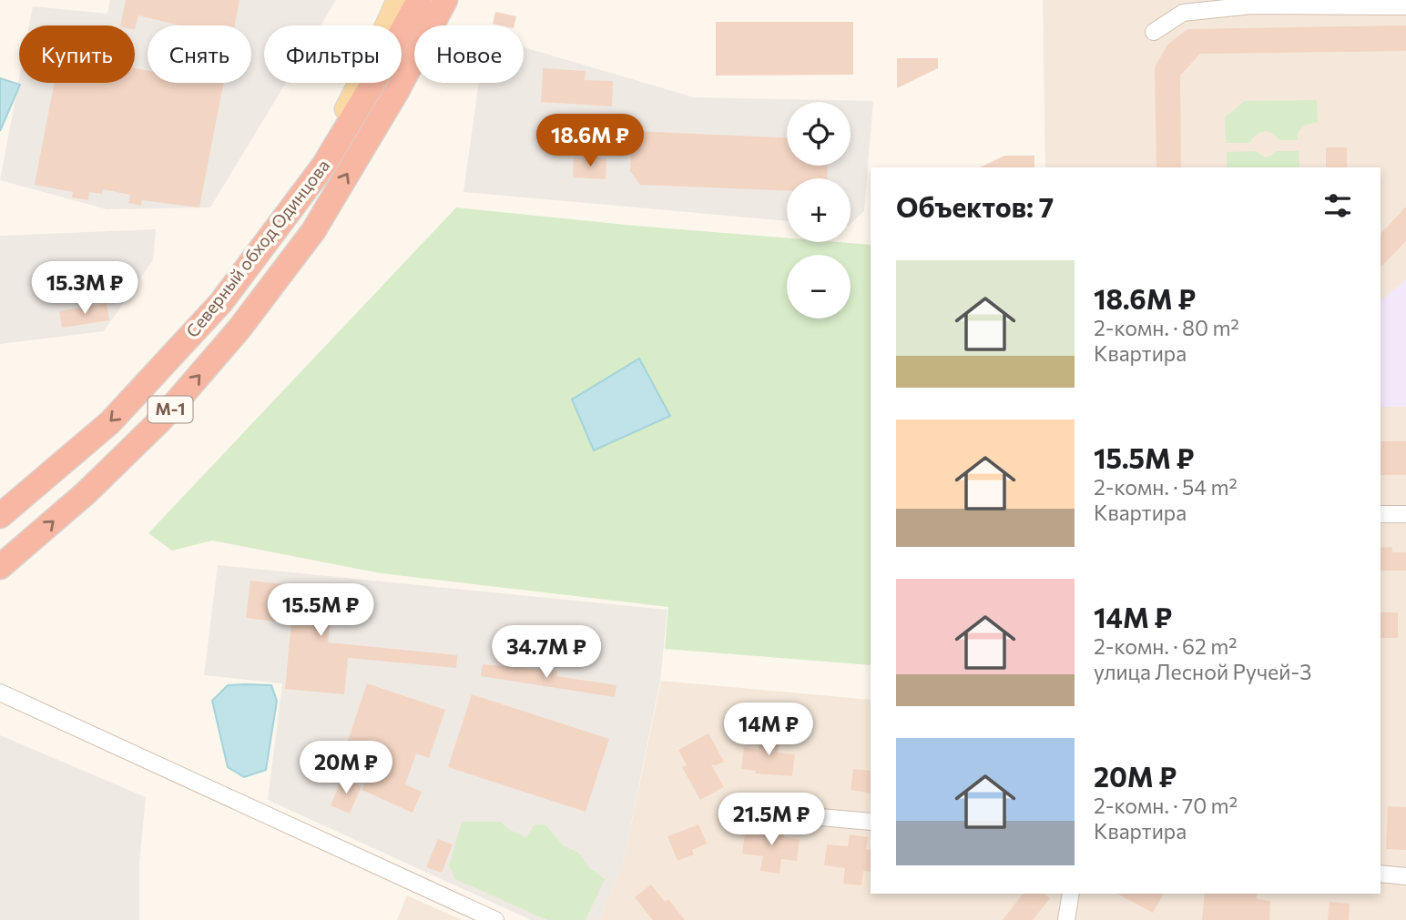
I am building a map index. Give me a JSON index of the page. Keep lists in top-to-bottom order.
{
  "streets": {
    "highway": ["Северный обход Одинцова", "М-1"]
  },
  "page": {
    "chip": [
      "Купить",
      "Снять",
      "Фильтры",
      "Новое"
    ],
    "map_buttons": ["+", "−"],
    "price": [
      "18.6M ₽",
      "15.3M ₽",
      "15.5M ₽",
      "34.7M ₽",
      "14M ₽",
      "20M ₽",
      "21.5M ₽"
    ],
    "heading": "Объектов: 7",
    "list": [
      {
        "name": "18.6M ₽",
        "note": "2-комн. · 80 m² · Квартира"
      },
      {
        "name": "15.5M ₽",
        "note": "2-комн. · 54 m² · Квартира"
      },
      {
        "name": "14M ₽",
        "note": "2-комн. · 62 m² · улица Лесной Ручей-3"
      },
      {
        "name": "20M ₽",
        "note": "2-комн. · 70 m² · Квартира"
      }
    ]
  }
}
